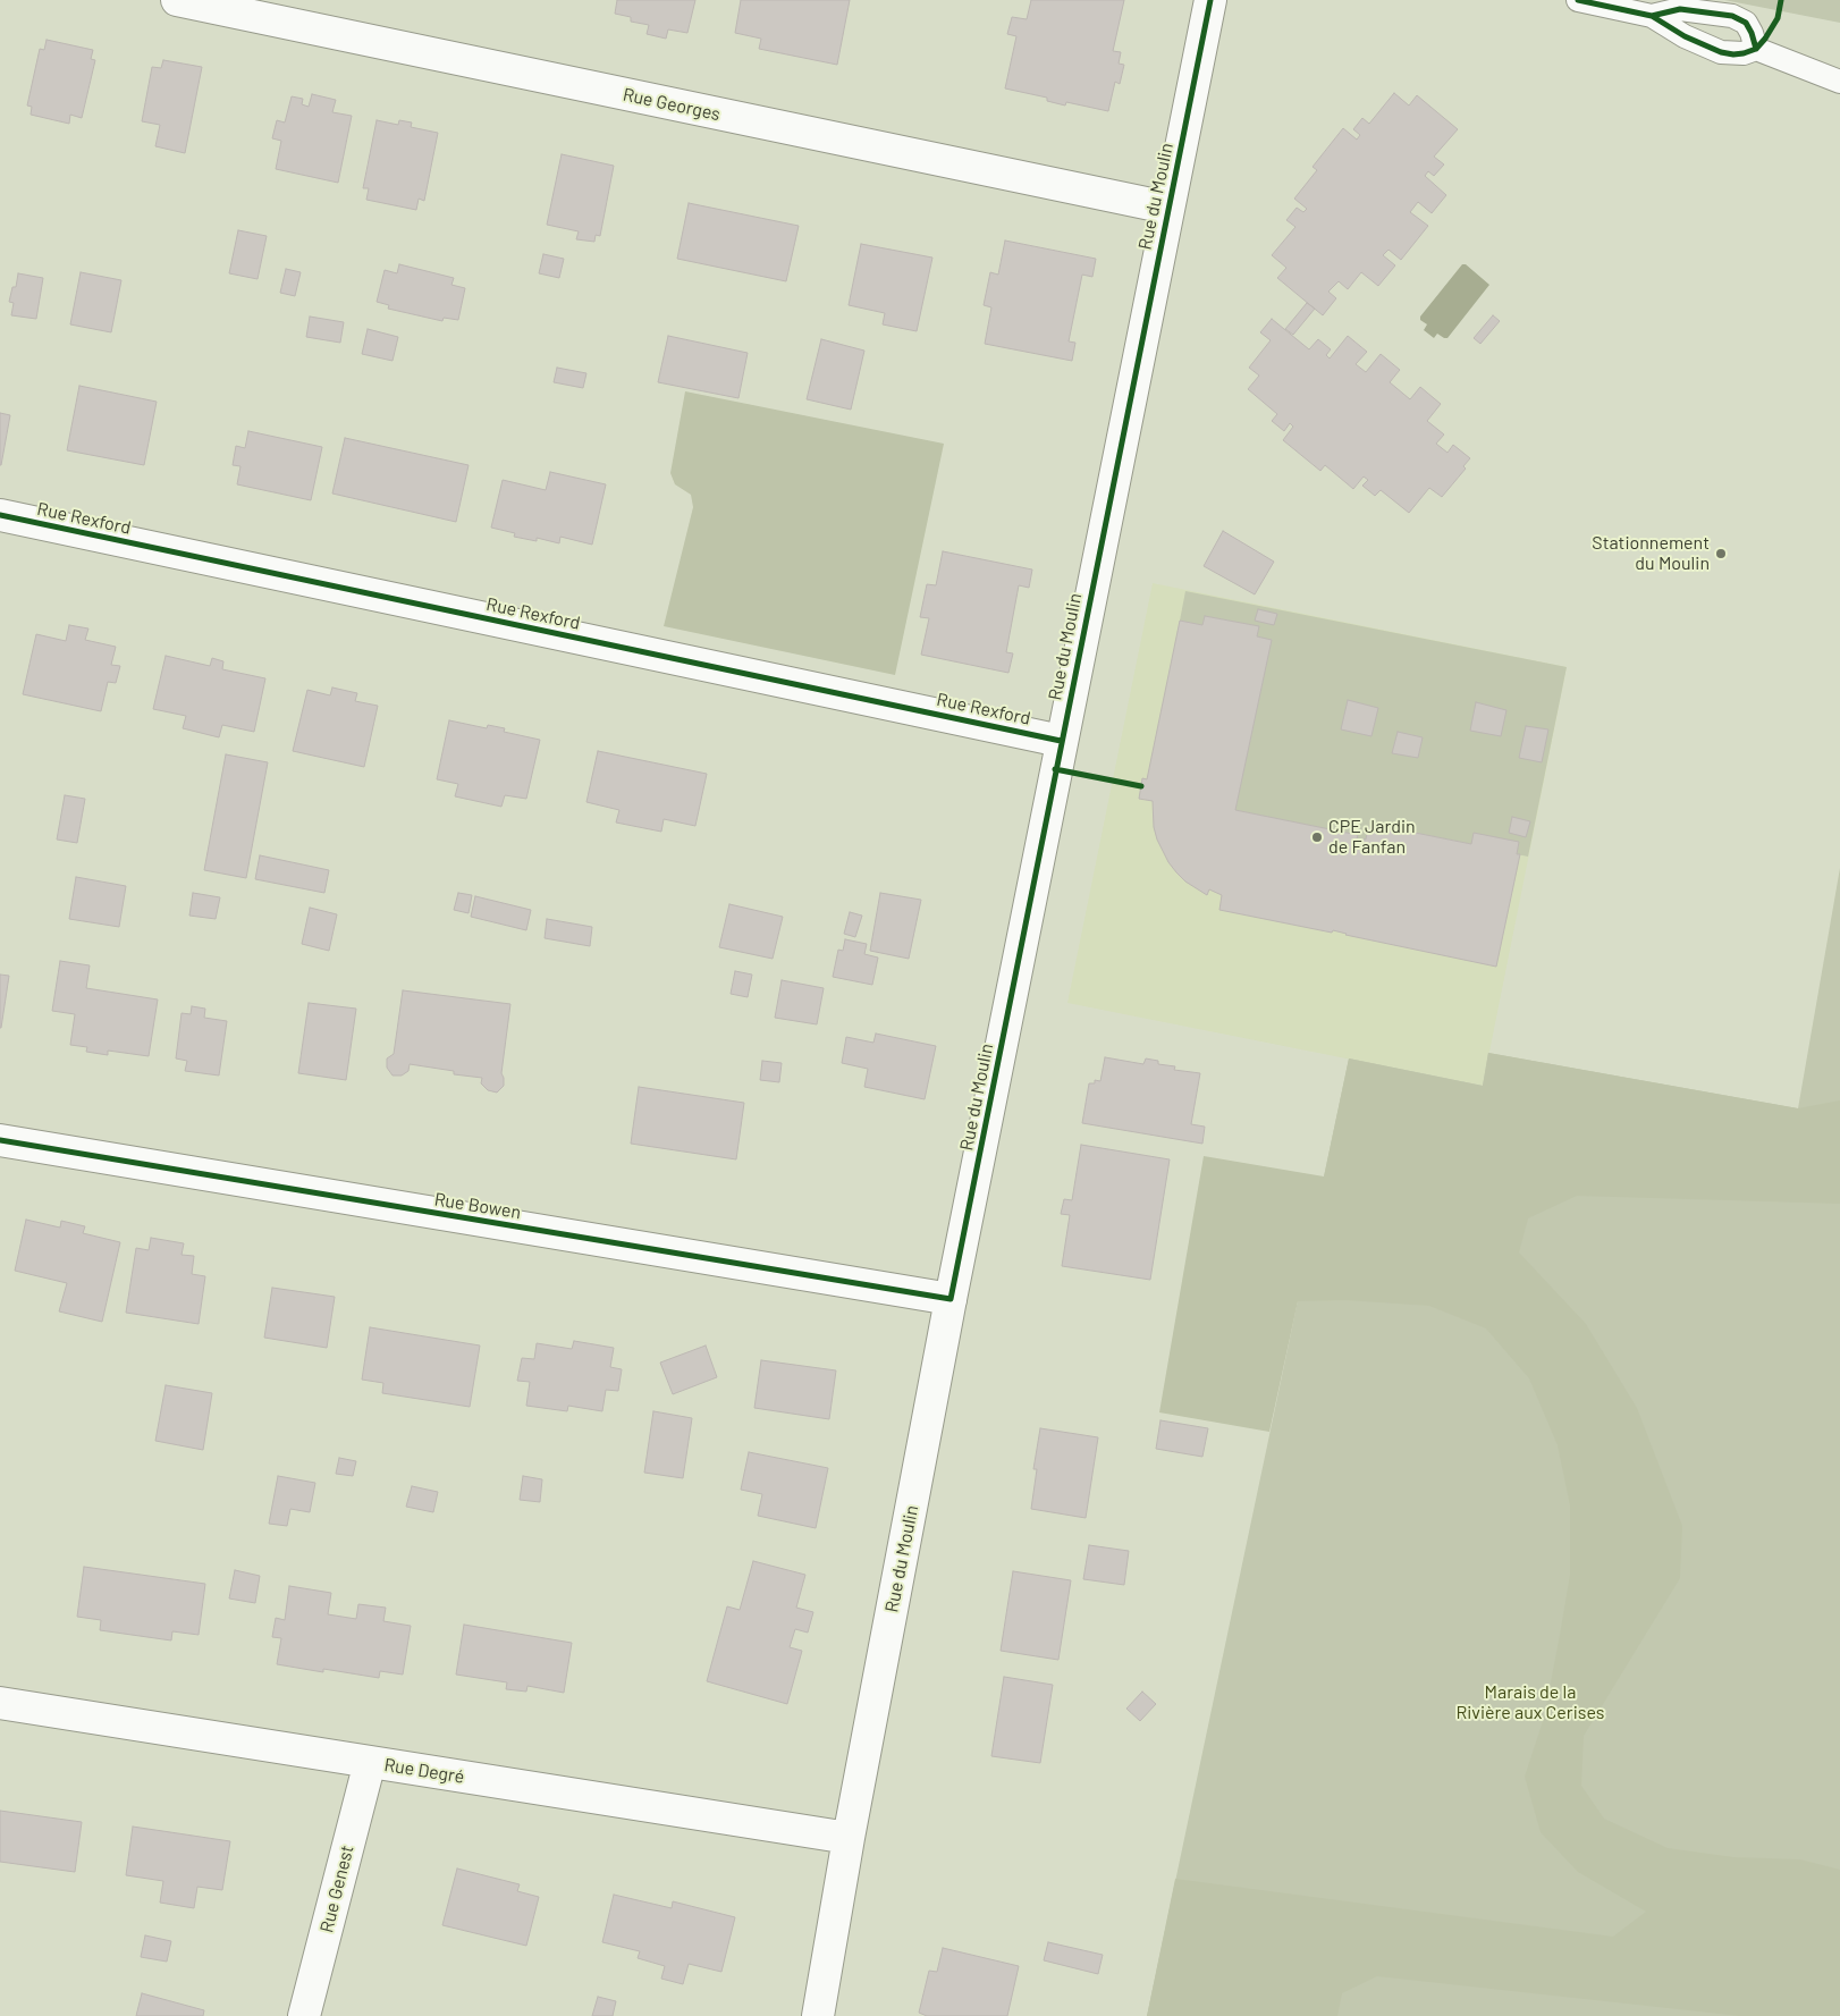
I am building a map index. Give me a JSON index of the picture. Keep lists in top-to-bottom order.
{
  "streets": {
    "street": [
      "Rue Georges",
      "Rue du Moulin",
      "Rue Rexford",
      "Rue Bowen",
      "Rue Degré",
      "Rue Genest"
    ]
  },
  "crossings": [
    ["Rue Georges", "Rue du Moulin"],
    ["Rue du Moulin", "Rue Rexford"],
    ["Rue du Moulin", "Rue Bowen"],
    ["Rue du Moulin", "Rue Degré"],
    ["Rue Degré", "Rue Genest"]
  ],
  "parks": ["Marais de la Rivière aux Cerises"],
  "places": ["Stationnement du Moulin", "CPE Jardin de Fanfan"]
}
